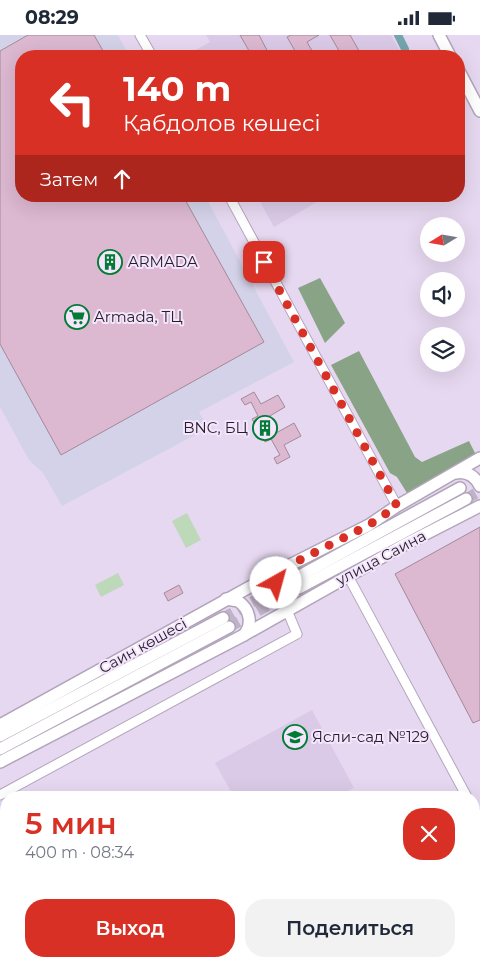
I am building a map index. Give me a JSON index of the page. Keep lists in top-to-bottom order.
{
  "streets": {
    "main road": ["улица Саина", "Саин көшесі"]
  },
  "places": {
    "building": ["ARMADA", "BNC, БЦ"],
    "supermarket": ["Armada, ТЦ"],
    "school or university": ["Ясли-сад №129"]
  },
  "north": "left",
  "page": {
    "status": "08:29",
    "turn": ["140 m", "Қабдолов көшесі"],
    "then": "Затем",
    "heading": ["5 мин", "400 m · 08:34"],
    "buttons": ["Выход", "Поделиться"]
  }
}
